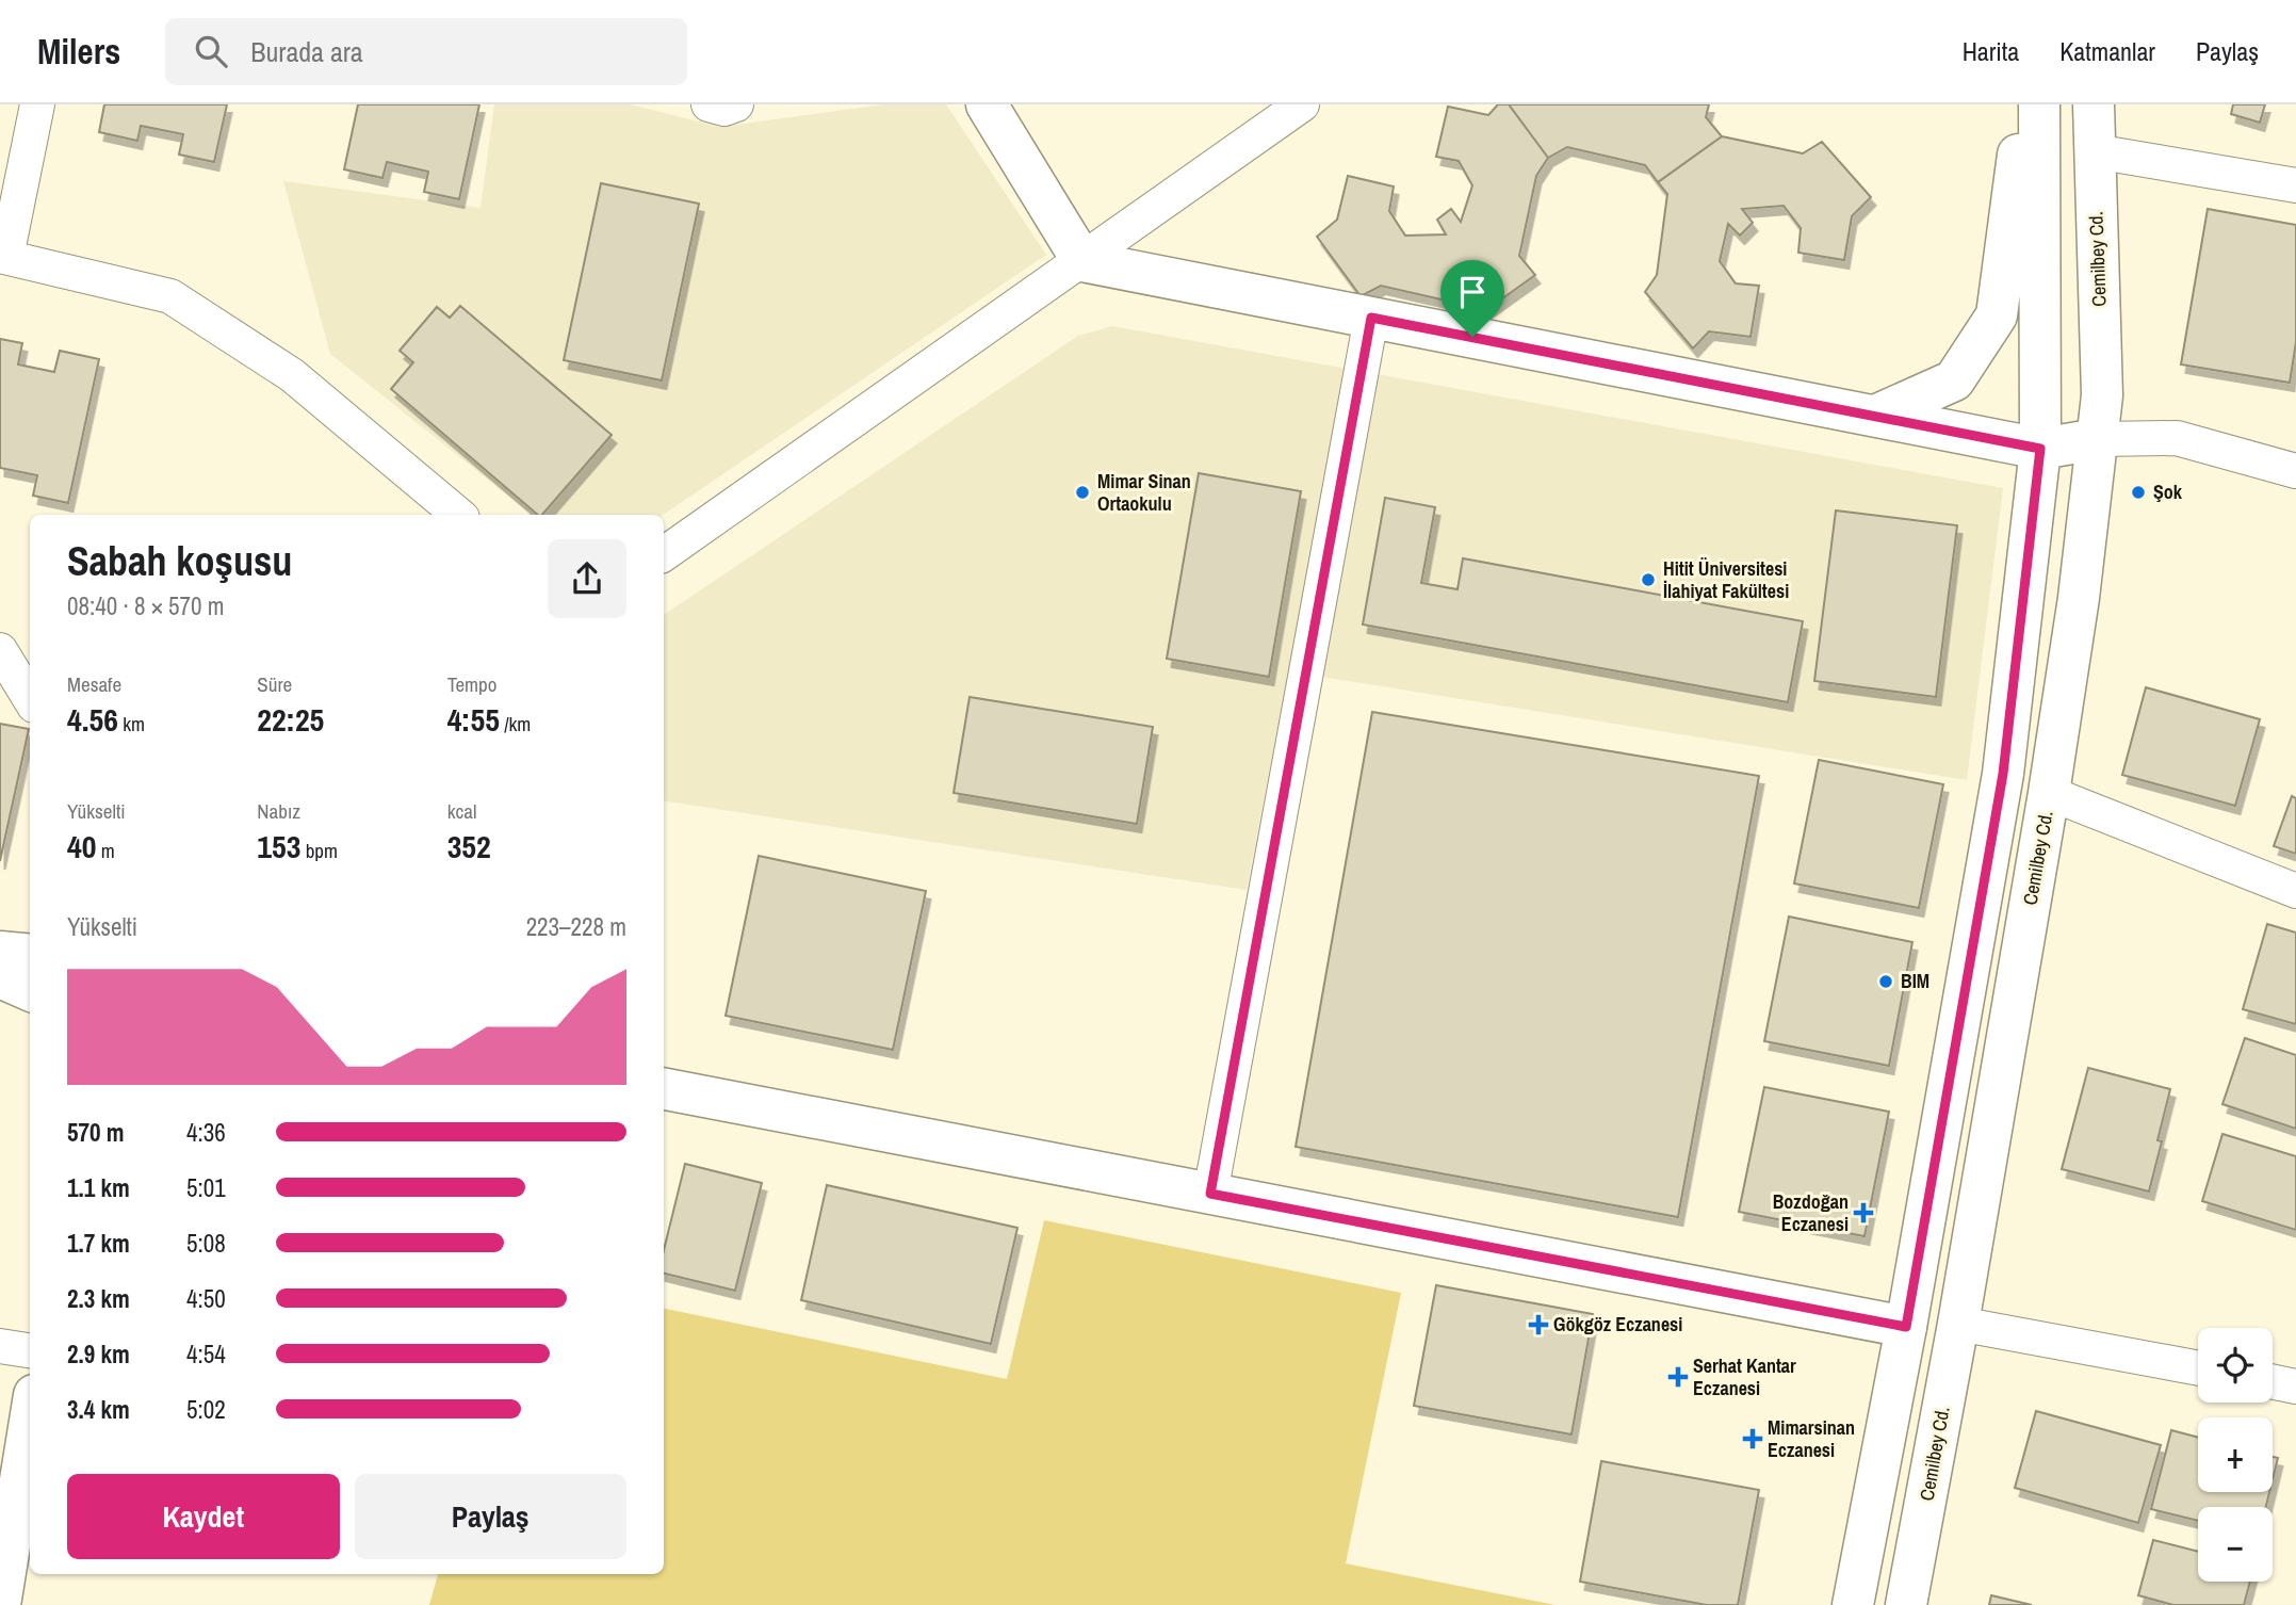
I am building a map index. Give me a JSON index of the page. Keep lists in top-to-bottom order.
{
  "streets": {
    "main road": ["Cemilbey Cd."]
  },
  "places": {
    "other": [
      "Mimar Sinan Ortaokulu",
      "Şok",
      "Hitit Üniversitesi İlahiyat Fakültesi",
      "BIM"
    ],
    "health": [
      "Bozdoğan Eczanesi",
      "Gökgöz Eczanesi",
      "Serhat Kantar Eczanesi",
      "Mimarsinan Eczanesi"
    ]
  },
  "page": {
    "header": "Milers",
    "search": "Burada ara",
    "nav": ["Harita", "Katmanlar", "Paylaş"],
    "heading": ["Sabah koşusu", "08:40 · 8 × 570 m"],
    "stats": [
      ["Mesafe", "4.56 km"],
      ["Süre", "22:25"],
      ["Tempo", "4:55 /km"],
      ["Yükselti", "40 m"],
      ["Nabız", "153 bpm"],
      ["kcal", "352"]
    ],
    "chart": ["Yükselti", "223–228 m"],
    "list": [
      {
        "name": "570 m",
        "note": "4:36"
      },
      {
        "name": "1.1 km",
        "note": "5:01"
      },
      {
        "name": "1.7 km",
        "note": "5:08"
      },
      {
        "name": "2.3 km",
        "note": "4:50"
      },
      {
        "name": "2.9 km",
        "note": "4:54"
      },
      {
        "name": "3.4 km",
        "note": "5:02"
      }
    ],
    "map_buttons": ["+", "−"],
    "buttons": ["Kaydet", "Paylaş"]
  }
}
